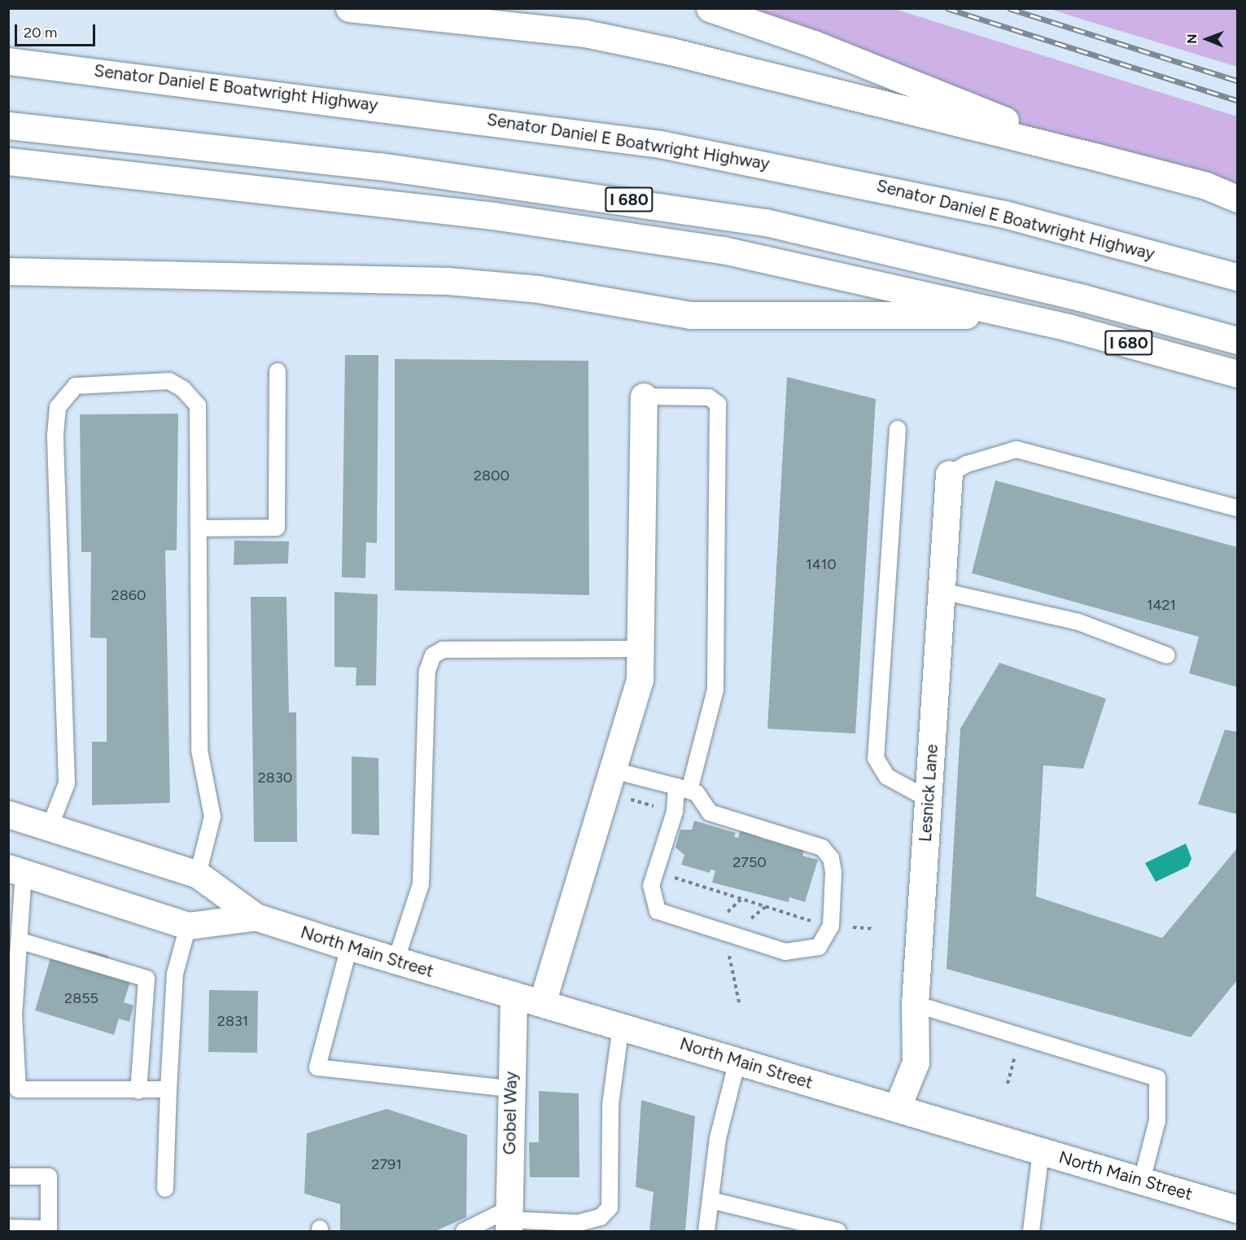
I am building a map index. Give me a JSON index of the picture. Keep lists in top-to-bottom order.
{
  "streets": {
    "main road": [
      "Senator Daniel E Boatwright Highway",
      "I 680",
      "Lesnick Lane",
      "North Main Street",
      "Gobel Way"
    ]
  },
  "crossings": [
    ["Lesnick Lane", "North Main Street"],
    ["North Main Street", "Gobel Way"]
  ],
  "house_numbers": [
    "2800",
    "1410",
    "2860",
    "1421",
    "2830",
    "2750",
    "2855",
    "2831",
    "2791"
  ],
  "scale_bar": "20 m",
  "north": "left"
}
